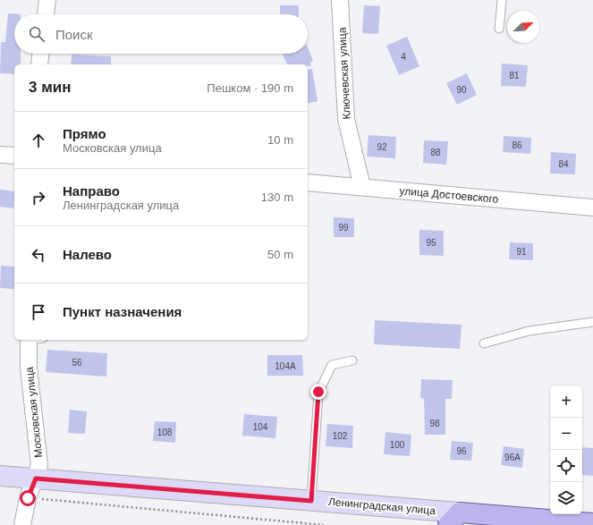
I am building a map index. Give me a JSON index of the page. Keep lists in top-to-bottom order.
{
  "streets": {
    "main road": ["Ленинградская улица"],
    "street": ["Ключевская улица", "улица Достоевского", "Московская улица"]
  },
  "crossings": [
    ["Ключевская улица", "улица Достоевского"],
    ["Московская улица", "Ленинградская улица"]
  ],
  "house_numbers": [
    "4",
    "81",
    "90",
    "86",
    "92",
    "88",
    "84",
    "99",
    "95",
    "91",
    "56",
    "104А",
    "98",
    "104",
    "108",
    "102",
    "100",
    "96",
    "96А"
  ],
  "north": "top right",
  "page": {
    "search": "Поиск",
    "heading": ["3 мин", "Пешком · 190 m"],
    "list": [
      ["Прямо", "Московская улица", "10 m"],
      ["Направо", "Ленинградская улица", "130 m"],
      ["Налево", "50 m"],
      "Пункт назначения"
    ],
    "map_buttons": ["+", "−"]
  }
}
